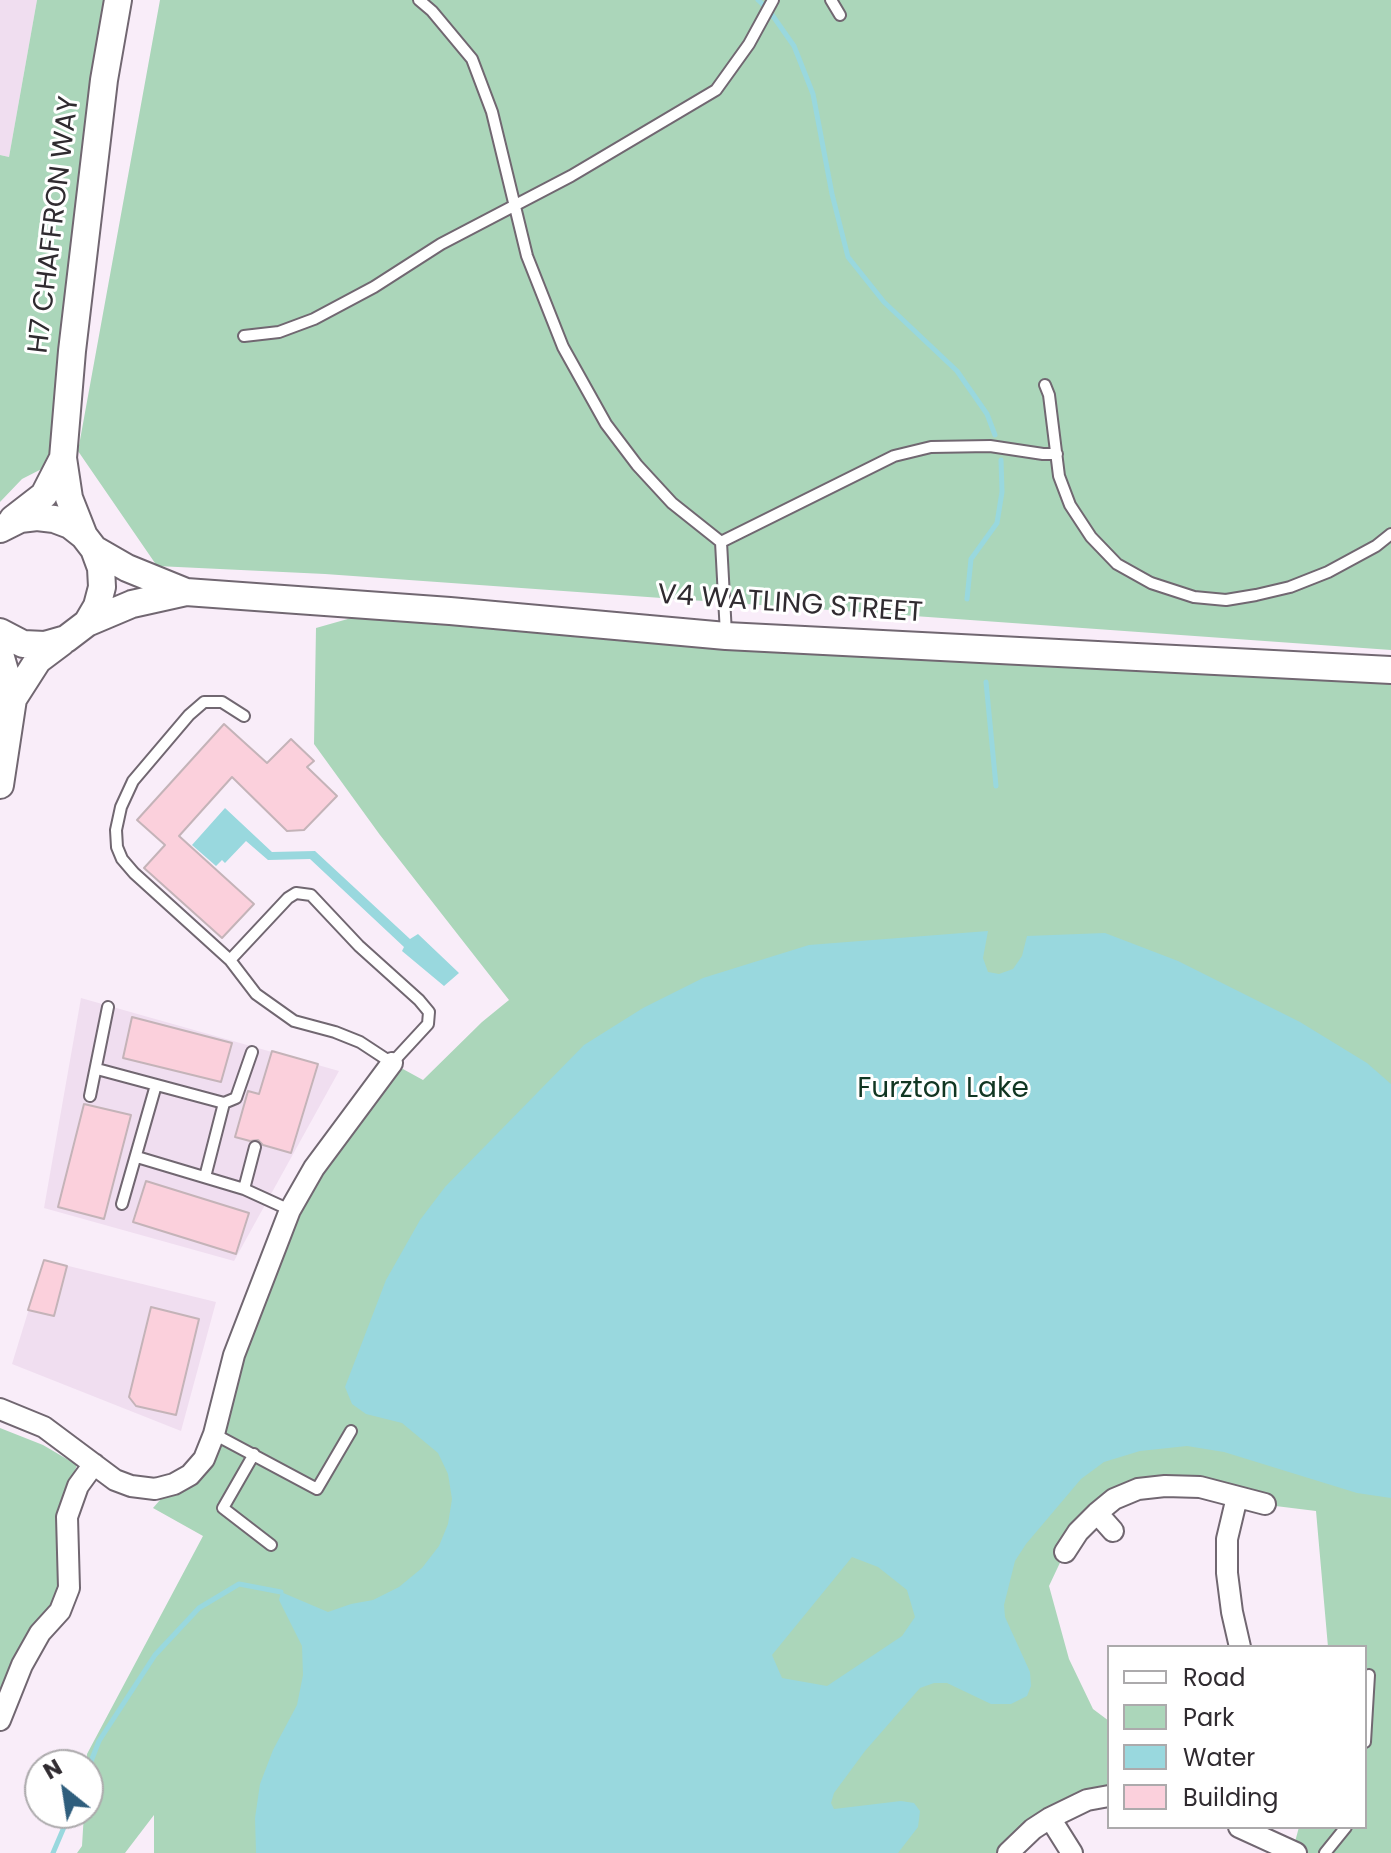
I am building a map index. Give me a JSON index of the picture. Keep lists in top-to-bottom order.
{
  "streets": {
    "street": ["H7 CHAFFRON WAY", "V4 WATLING STREET"]
  },
  "crossings": [
    ["H7 CHAFFRON WAY", "V4 WATLING STREET"]
  ],
  "parks": ["Furzton Lake"],
  "legend": [
    "Road",
    "Park",
    "Water",
    "Building"
  ],
  "north": "top left"
}
